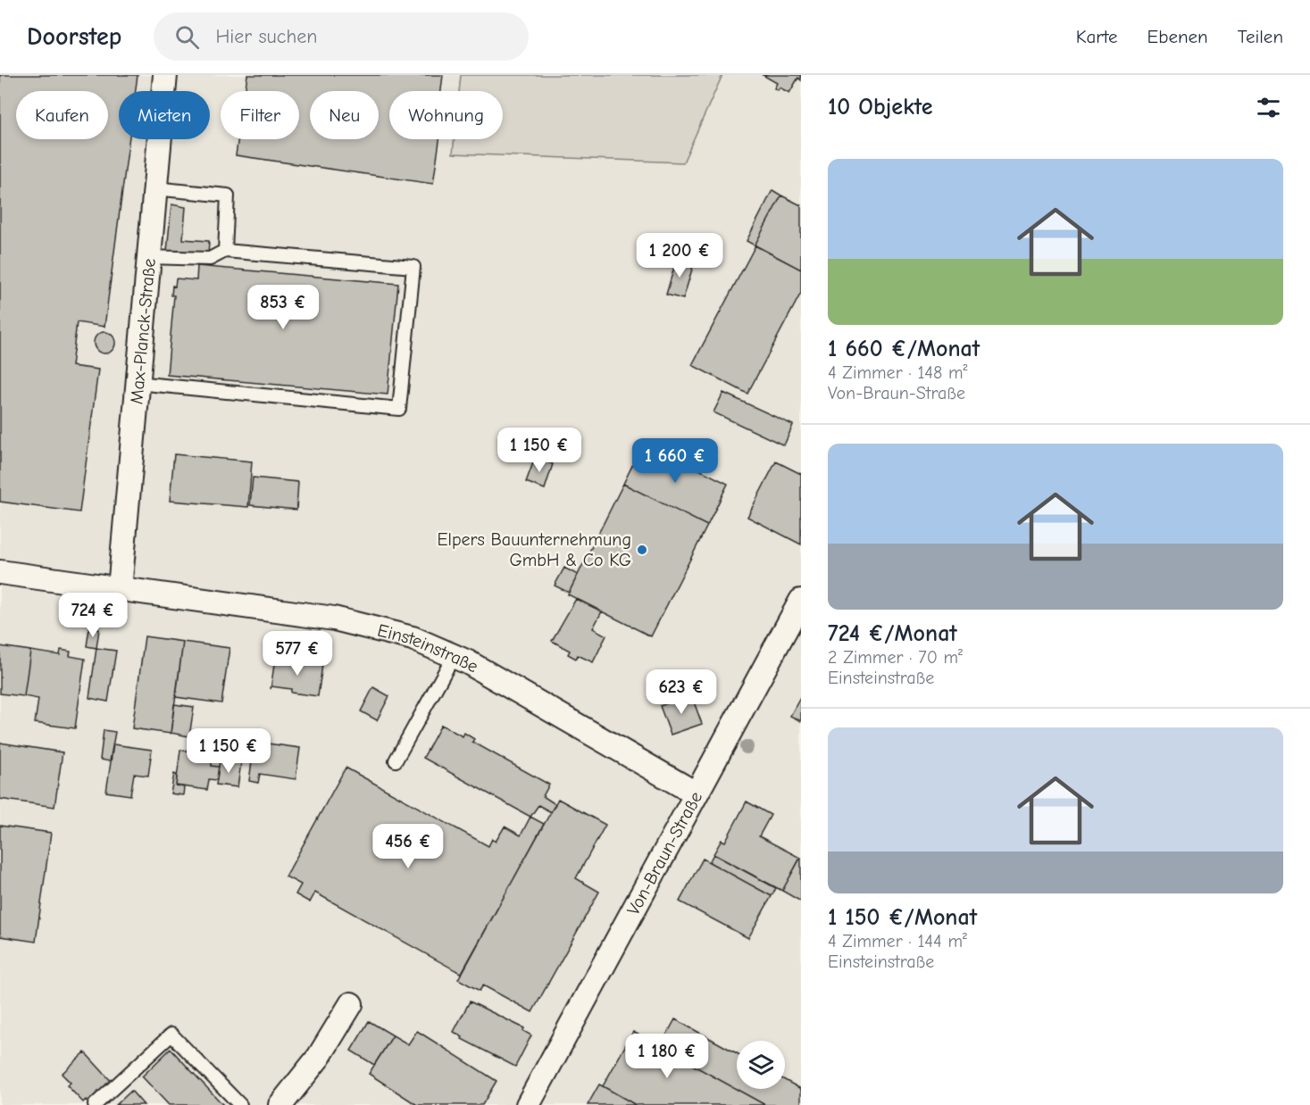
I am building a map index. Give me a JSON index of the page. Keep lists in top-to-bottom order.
{
  "streets": {
    "street": ["Max-Planck-Straße", "Einsteinstraße", "Von-Braun-Straße"]
  },
  "crossings": [
    ["Max-Planck-Straße", "Einsteinstraße"],
    ["Einsteinstraße", "Von-Braun-Straße"]
  ],
  "places": ["Elpers Bauunternehmung GmbH & Co KG"],
  "page": {
    "header": "Doorstep",
    "search": "Hier suchen",
    "nav": ["Karte", "Ebenen", "Teilen"],
    "heading": "10 Objekte",
    "chip": [
      "Kaufen",
      "Mieten",
      "Filter",
      "Neu",
      "Wohnung"
    ],
    "list": [
      {
        "name": "1 660 €/Monat",
        "note": "4 Zimmer · 148 m² · Von-Braun-Straße"
      },
      {
        "name": "724 €/Monat",
        "note": "2 Zimmer · 70 m² · Einsteinstraße"
      },
      {
        "name": "1 150 €/Monat",
        "note": "4 Zimmer · 144 m² · Einsteinstraße"
      }
    ],
    "price": [
      "1 200 €",
      "853 €",
      "1 150 €",
      "1 660 €",
      "724 €",
      "577 €",
      "623 €",
      "1 150 €",
      "456 €",
      "1 180 €"
    ]
  }
}
